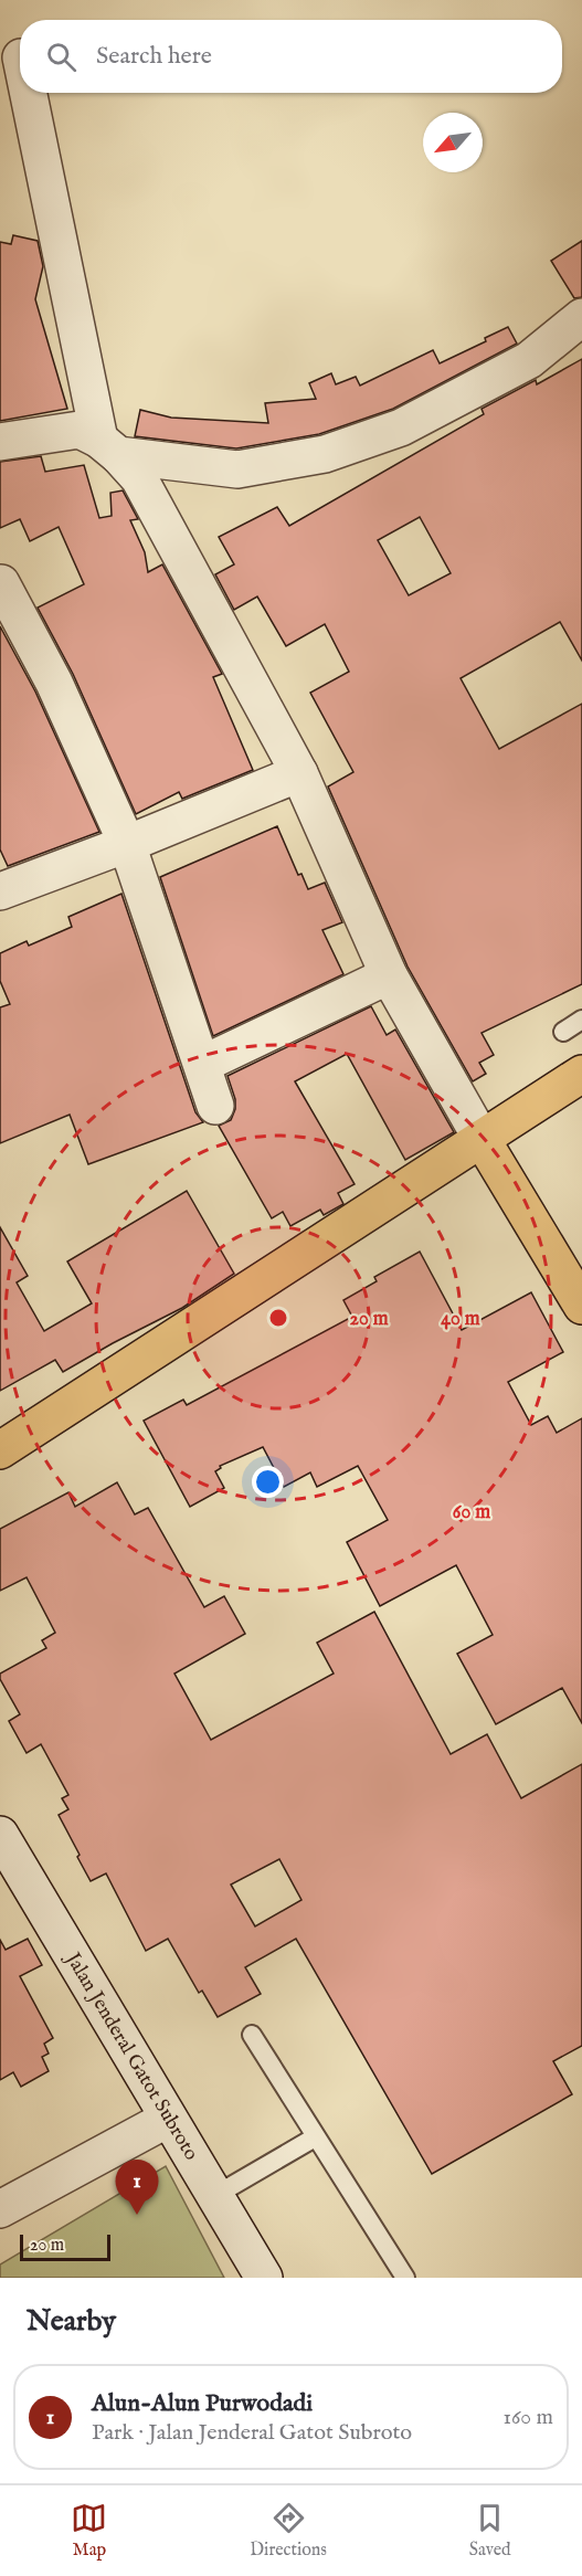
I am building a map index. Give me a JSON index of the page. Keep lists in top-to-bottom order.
{
  "streets": {
    "street": ["Jalan Jenderal Gatot Subroto"]
  },
  "scale_bar": "20 m",
  "north": "bottom left",
  "page": {
    "search": "Search here",
    "pins": "1",
    "scale": "20 m",
    "heading": "Nearby",
    "list": [
      {
        "mark": "1",
        "name": "Alun-Alun Purwodadi",
        "note": "Park · Jalan Jenderal Gatot Subroto",
        "value": "160 m"
      }
    ],
    "nav": ["Map", "Directions", "Saved"]
  },
  "rings": ["20 m", "40 m", "60 m"]
}
